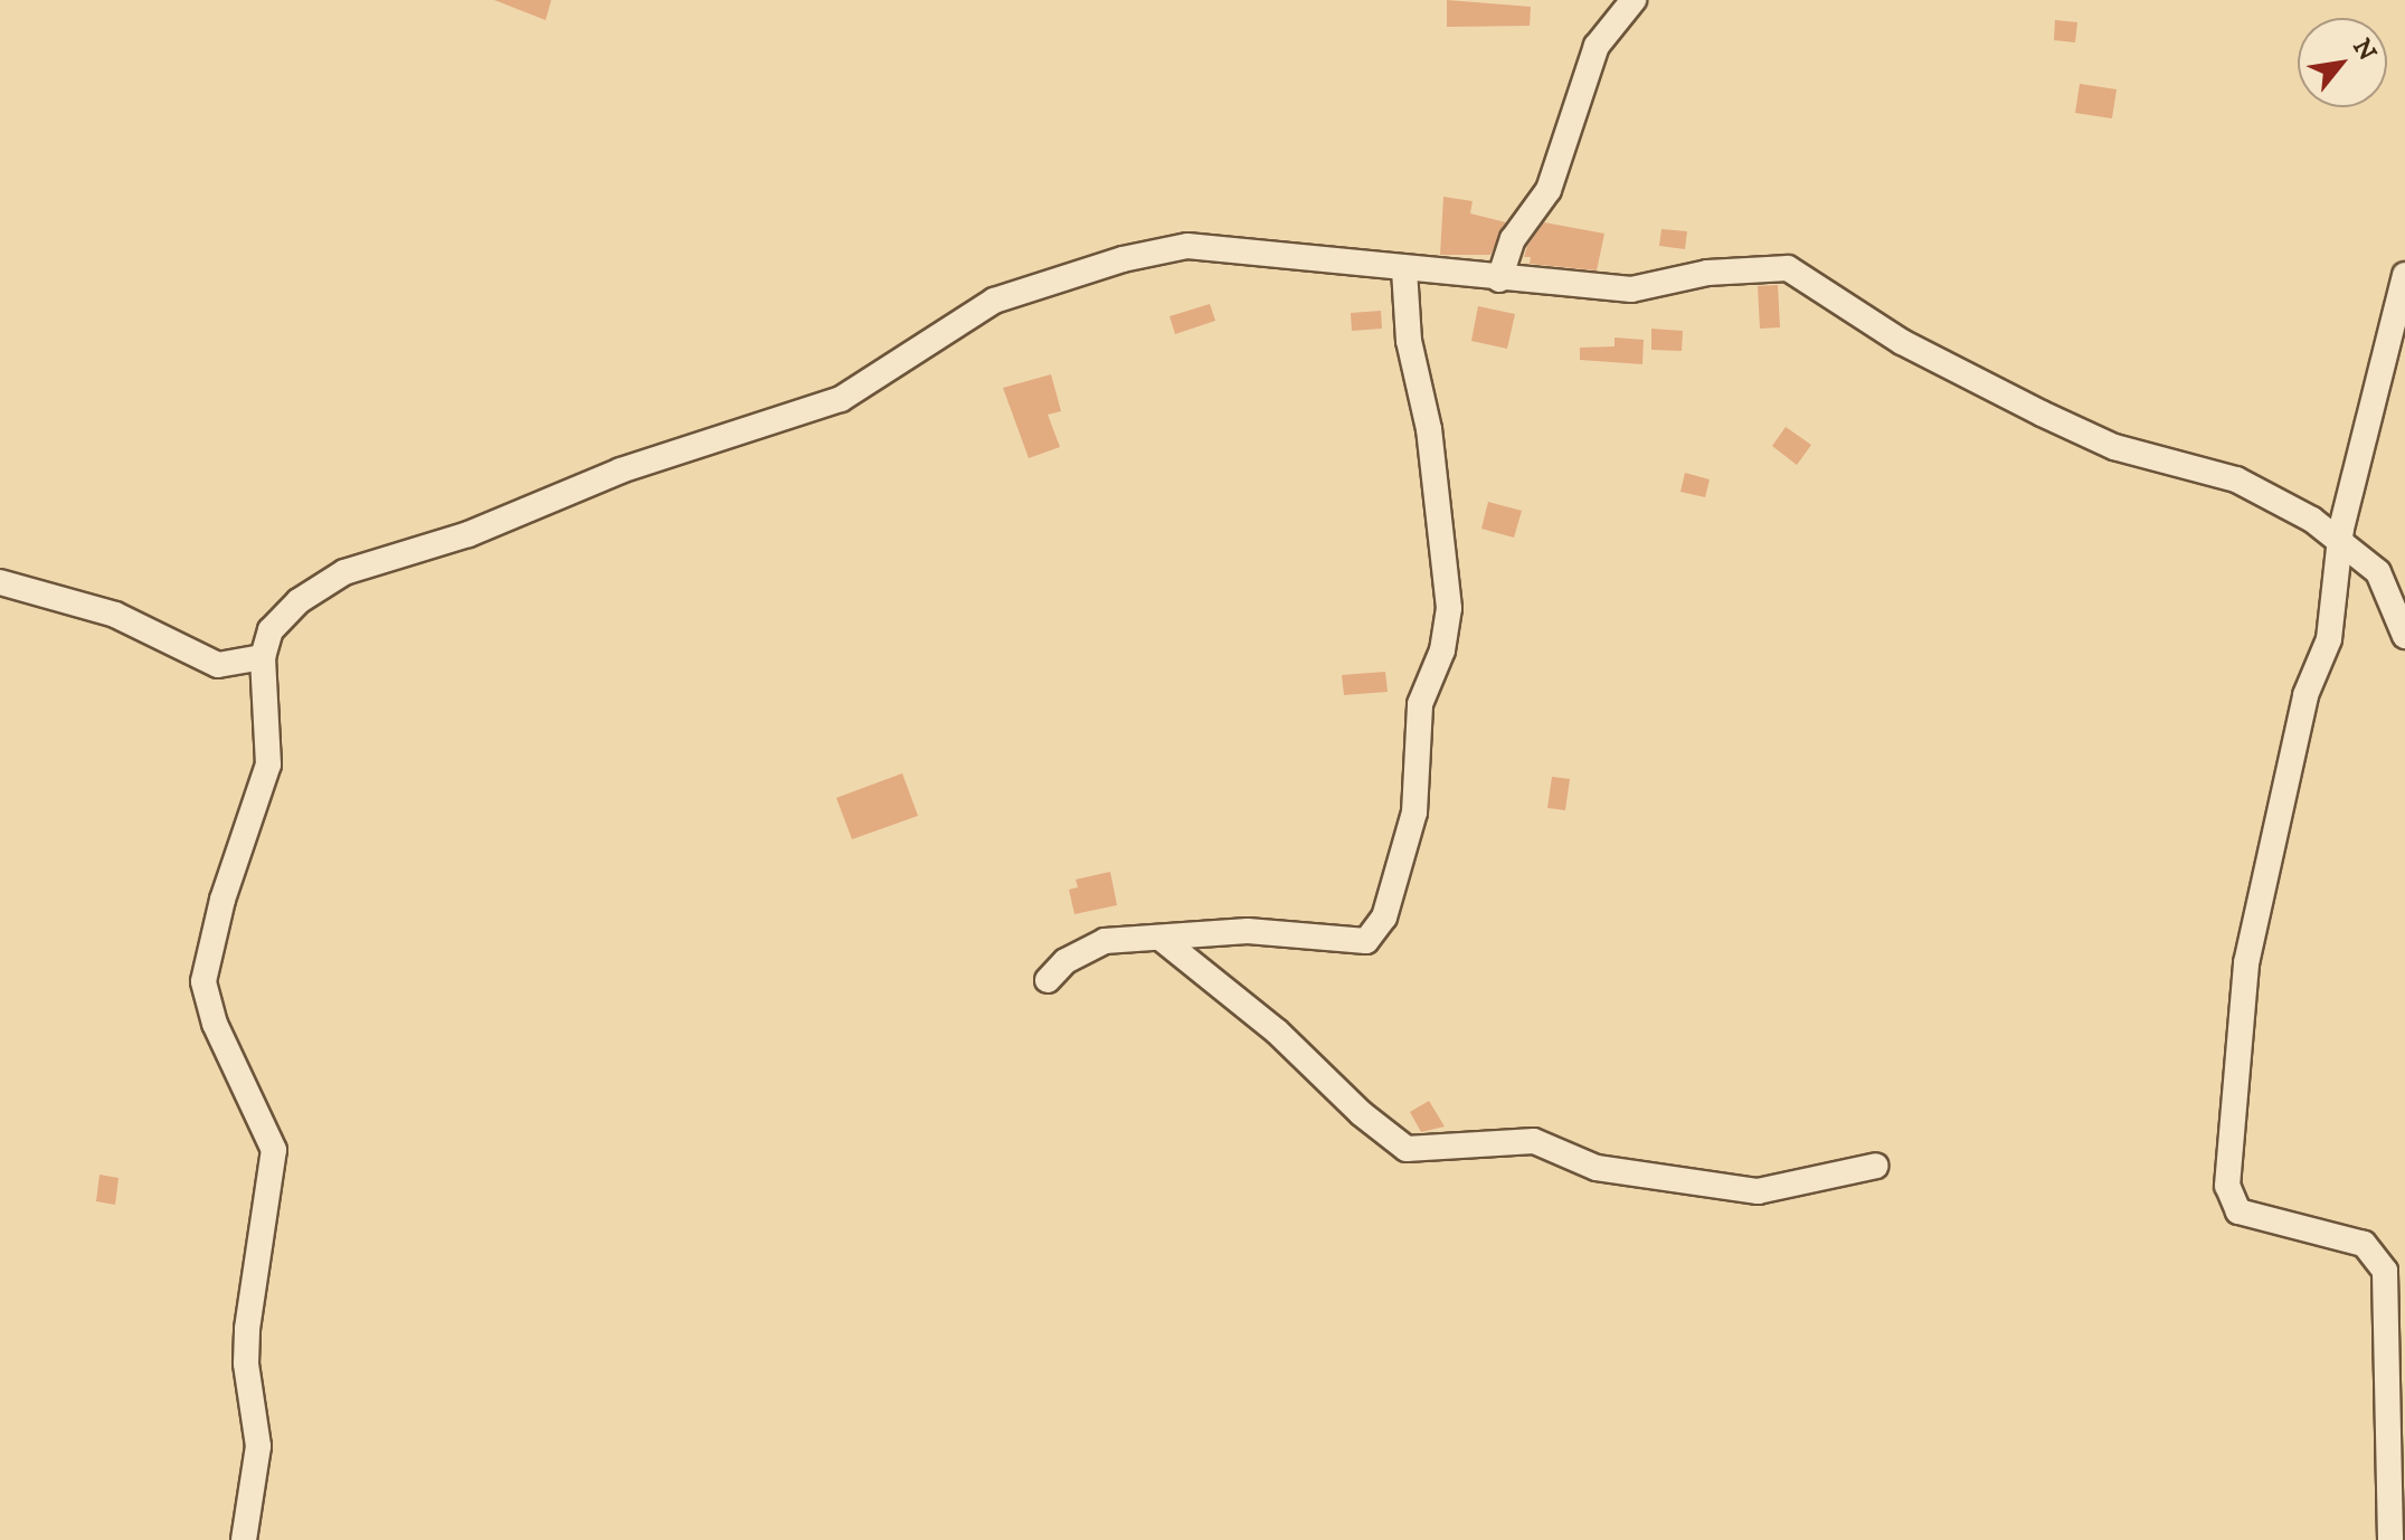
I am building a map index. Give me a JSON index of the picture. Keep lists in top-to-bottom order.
{
  "north": "top right"
}
